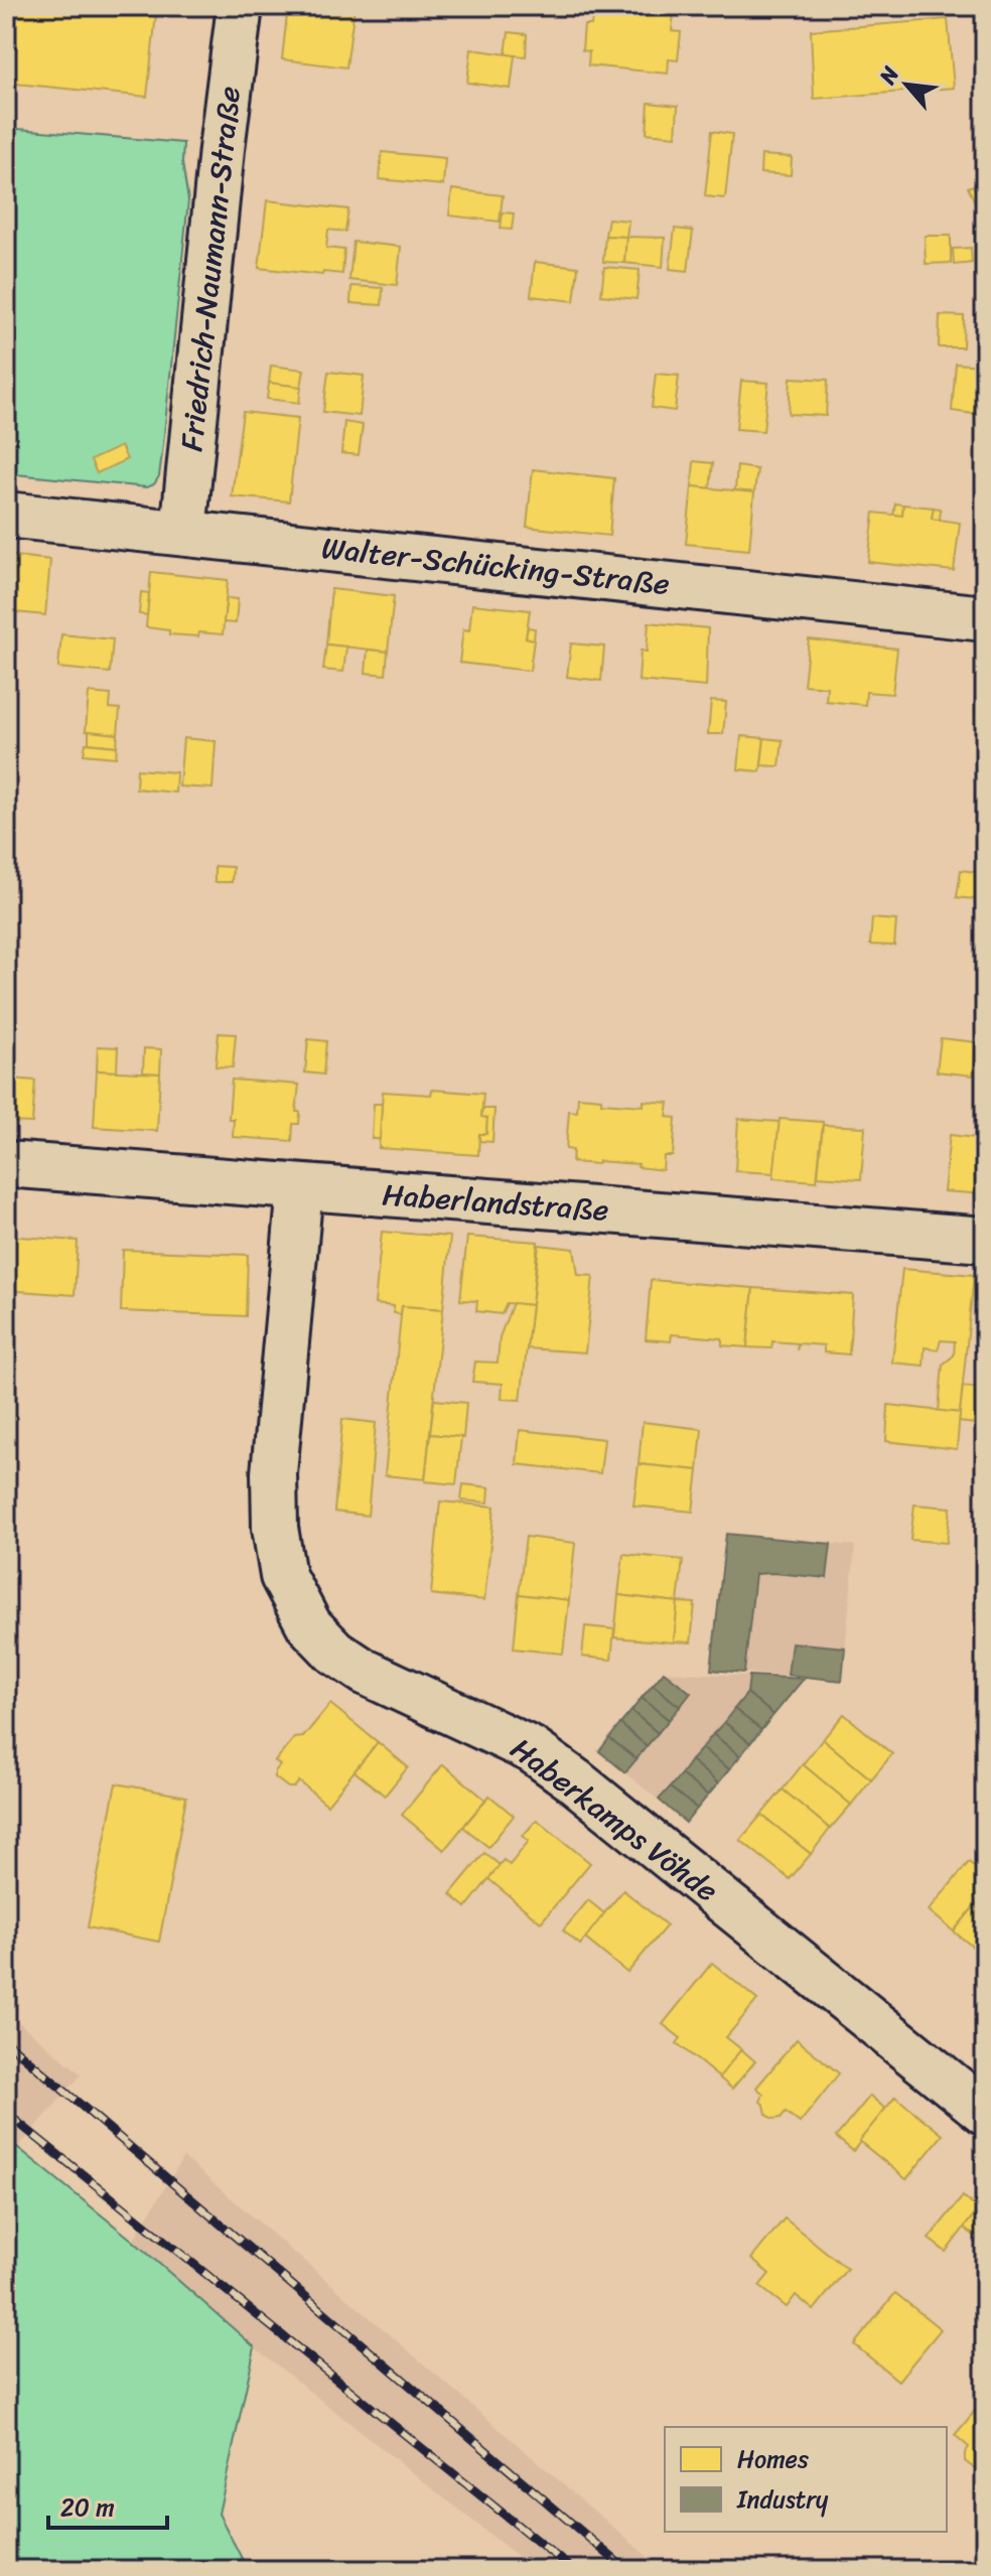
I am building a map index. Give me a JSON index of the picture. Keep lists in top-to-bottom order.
{
  "streets": {
    "street": [
      "Friedrich-Naumann-Straße",
      "Walter-Schücking-Straße",
      "Haberlandstraße",
      "Haberkamps Vöhde"
    ]
  },
  "crossings": [
    ["Friedrich-Naumann-Straße", "Walter-Schücking-Straße"],
    ["Haberlandstraße", "Haberkamps Vöhde"]
  ],
  "legend": ["Homes", "Industry"],
  "scale_bar": "20 m",
  "north": "top left"
}
